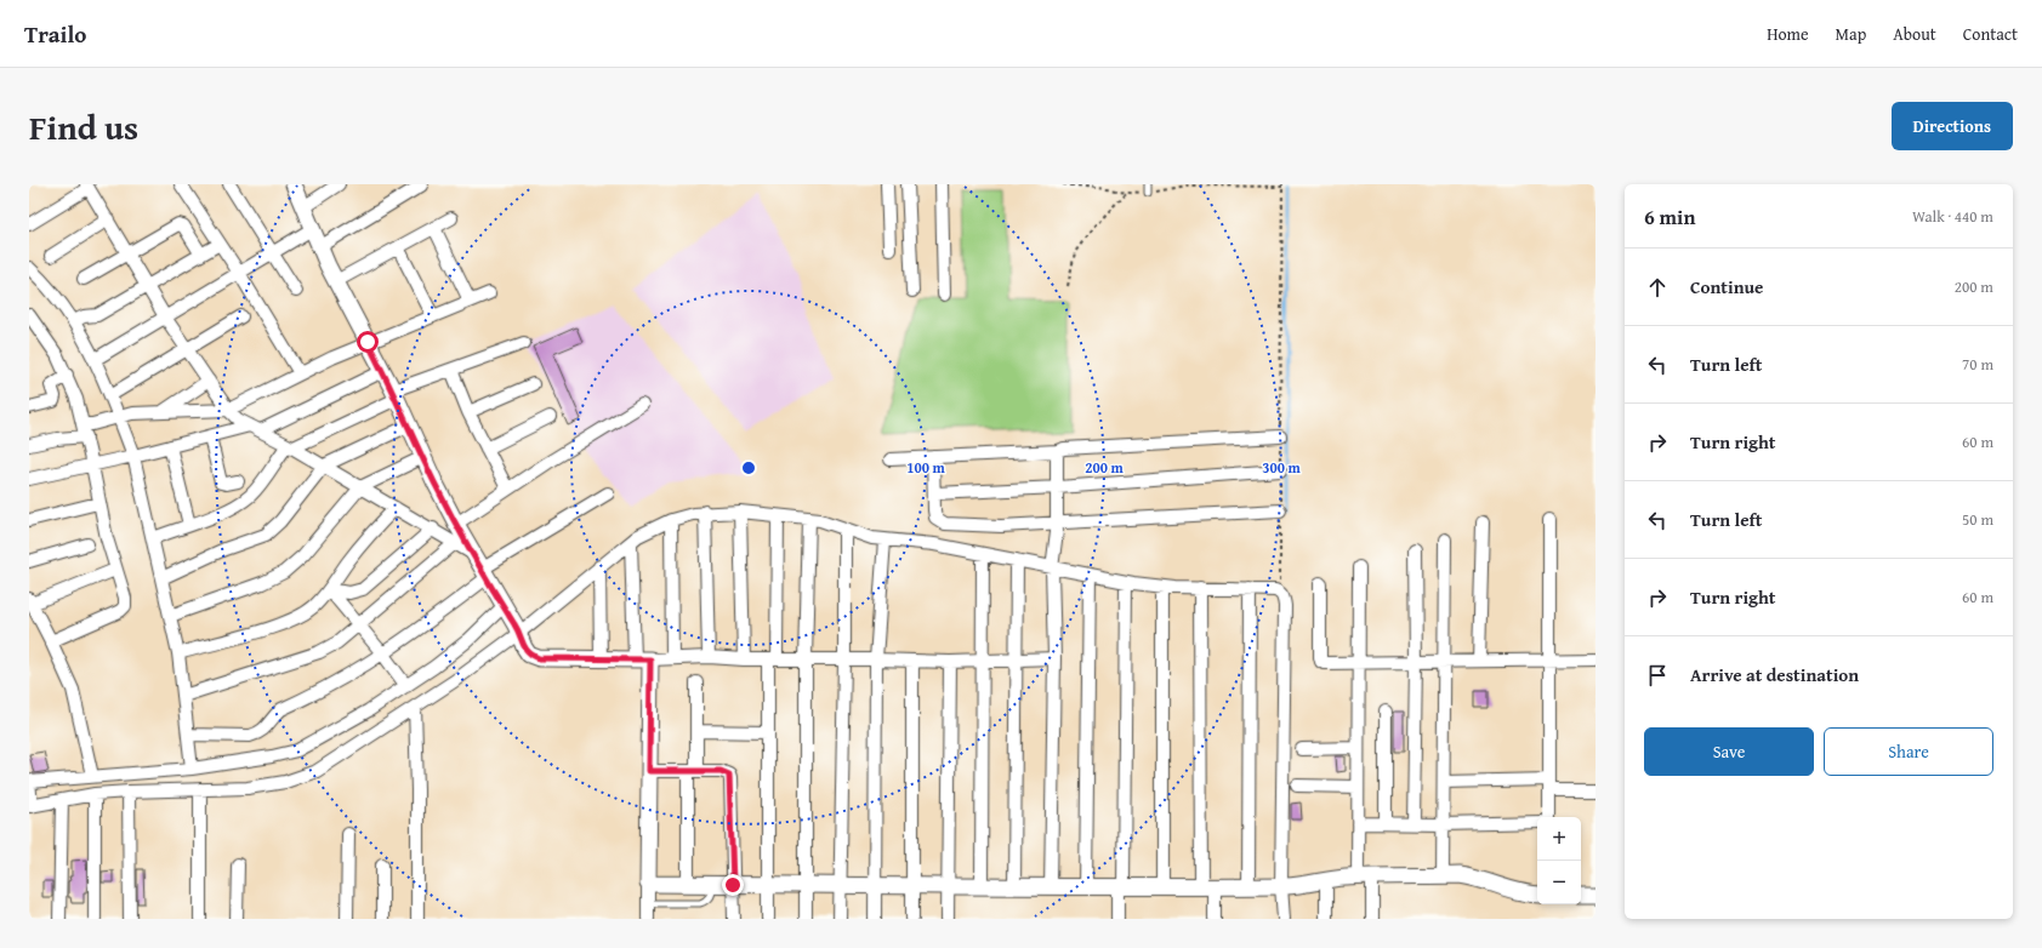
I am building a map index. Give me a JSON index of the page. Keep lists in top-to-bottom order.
{
  "page": {
    "header": "Trailo",
    "nav": [
      "Home",
      "Map",
      "About",
      "Contact"
    ],
    "title": "Find us",
    "buttons": [
      "Directions",
      ["Save", "Share"]
    ],
    "heading": ["6 min", "Walk · 440 m"],
    "list": [
      ["Continue", "200 m"],
      ["Turn left", "70 m"],
      ["Turn right", "60 m"],
      ["Turn left", "50 m"],
      ["Turn right", "60 m"],
      "Arrive at destination"
    ],
    "map_buttons": ["+", "−"]
  },
  "rings": ["100 m", "200 m", "300 m"]
}
